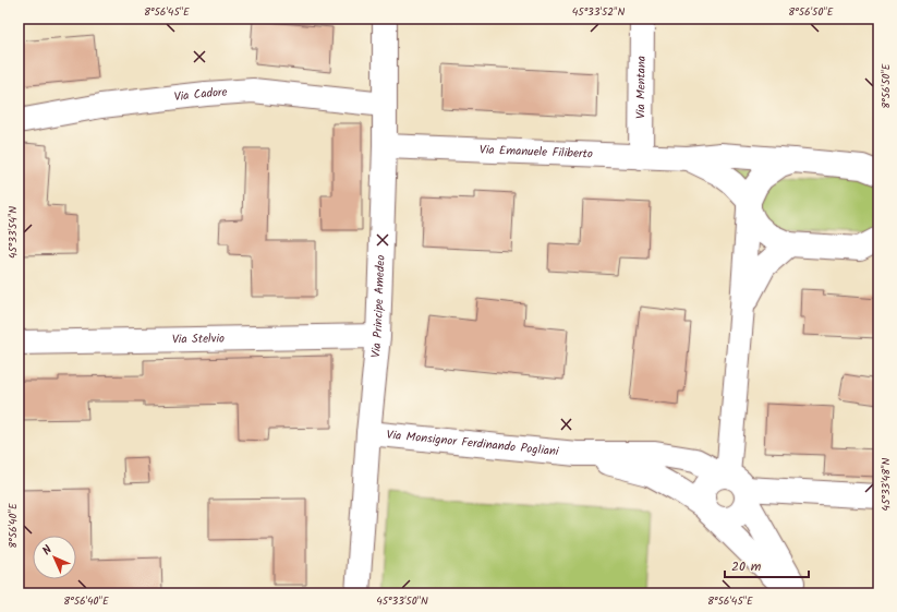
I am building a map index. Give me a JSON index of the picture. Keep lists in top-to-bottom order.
{
  "streets": {
    "street": [
      "Via Mentana",
      "Via Cadore",
      "Via Emanuele Filiberto",
      "Via Principe Amedeo",
      "Via Stelvio",
      "Via Monsignor Ferdinando Pogliani"
    ]
  },
  "crossings": [
    ["Via Mentana", "Via Emanuele Filiberto"],
    ["Via Cadore", "Via Principe Amedeo"],
    ["Via Emanuele Filiberto", "Via Principe Amedeo"],
    ["Via Principe Amedeo", "Via Stelvio"],
    ["Via Principe Amedeo", "Via Monsignor Ferdinando Pogliani"]
  ],
  "scale_bar": "20 m",
  "north": "top left",
  "coordinates": [
    "8°56'45\"E",
    "45°33'52\"N",
    "8°56'50\"E",
    "45°33'54\"N",
    "45°33'48\"N",
    "8°56'40\"E",
    "45°33'50\"N"
  ]
}
